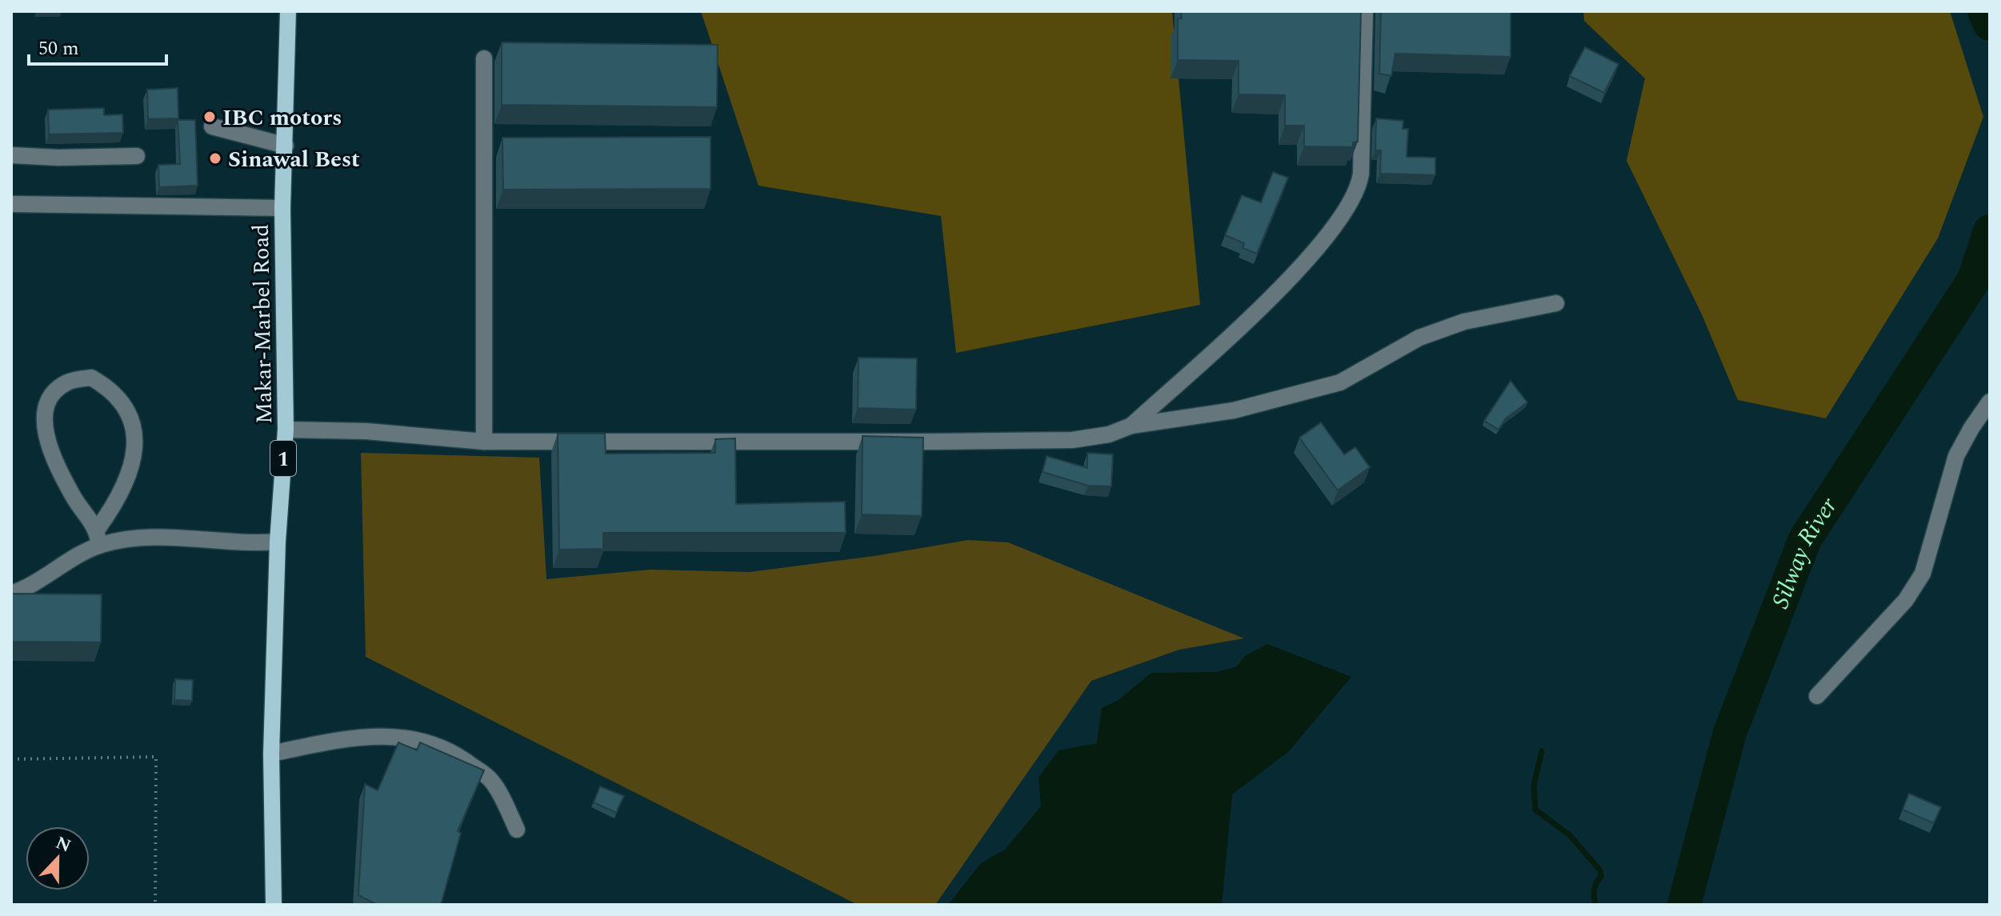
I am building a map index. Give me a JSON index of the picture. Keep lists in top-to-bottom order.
{
  "streets": {
    "main road": ["Makar-Marbel Road", "1"]
  },
  "water": ["Silway River"],
  "places": ["IBC motors", "Sinawal Best"],
  "scale_bar": "50 m",
  "north": "top"
}
